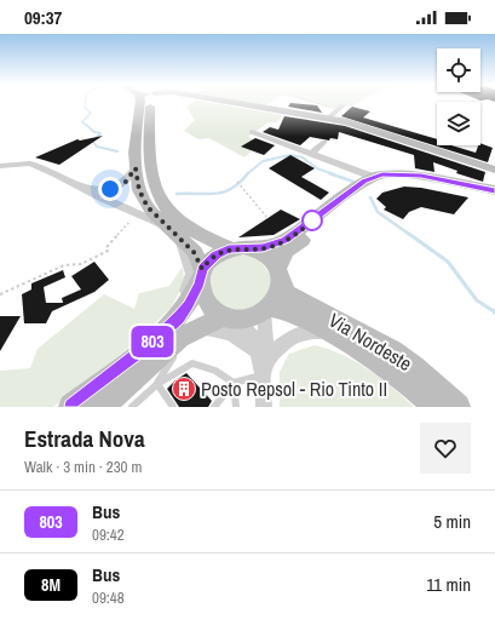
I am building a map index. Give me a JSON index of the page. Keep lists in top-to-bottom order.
{
  "streets": {
    "main road": ["Via Nordeste"]
  },
  "places": {
    "building": ["Posto Repsol - Rio Tinto II"]
  },
  "lines": ["bus line 803"],
  "page": {
    "status": "09:37",
    "on_map": "803",
    "heading": ["Estrada Nova", "Walk · 3 min · 230 m"],
    "list": [
      {
        "mark": "803",
        "name": "Bus",
        "note": "09:42",
        "value": "5 min"
      },
      {
        "mark": "8M",
        "name": "Bus",
        "note": "09:48",
        "value": "11 min"
      }
    ]
  }
}
